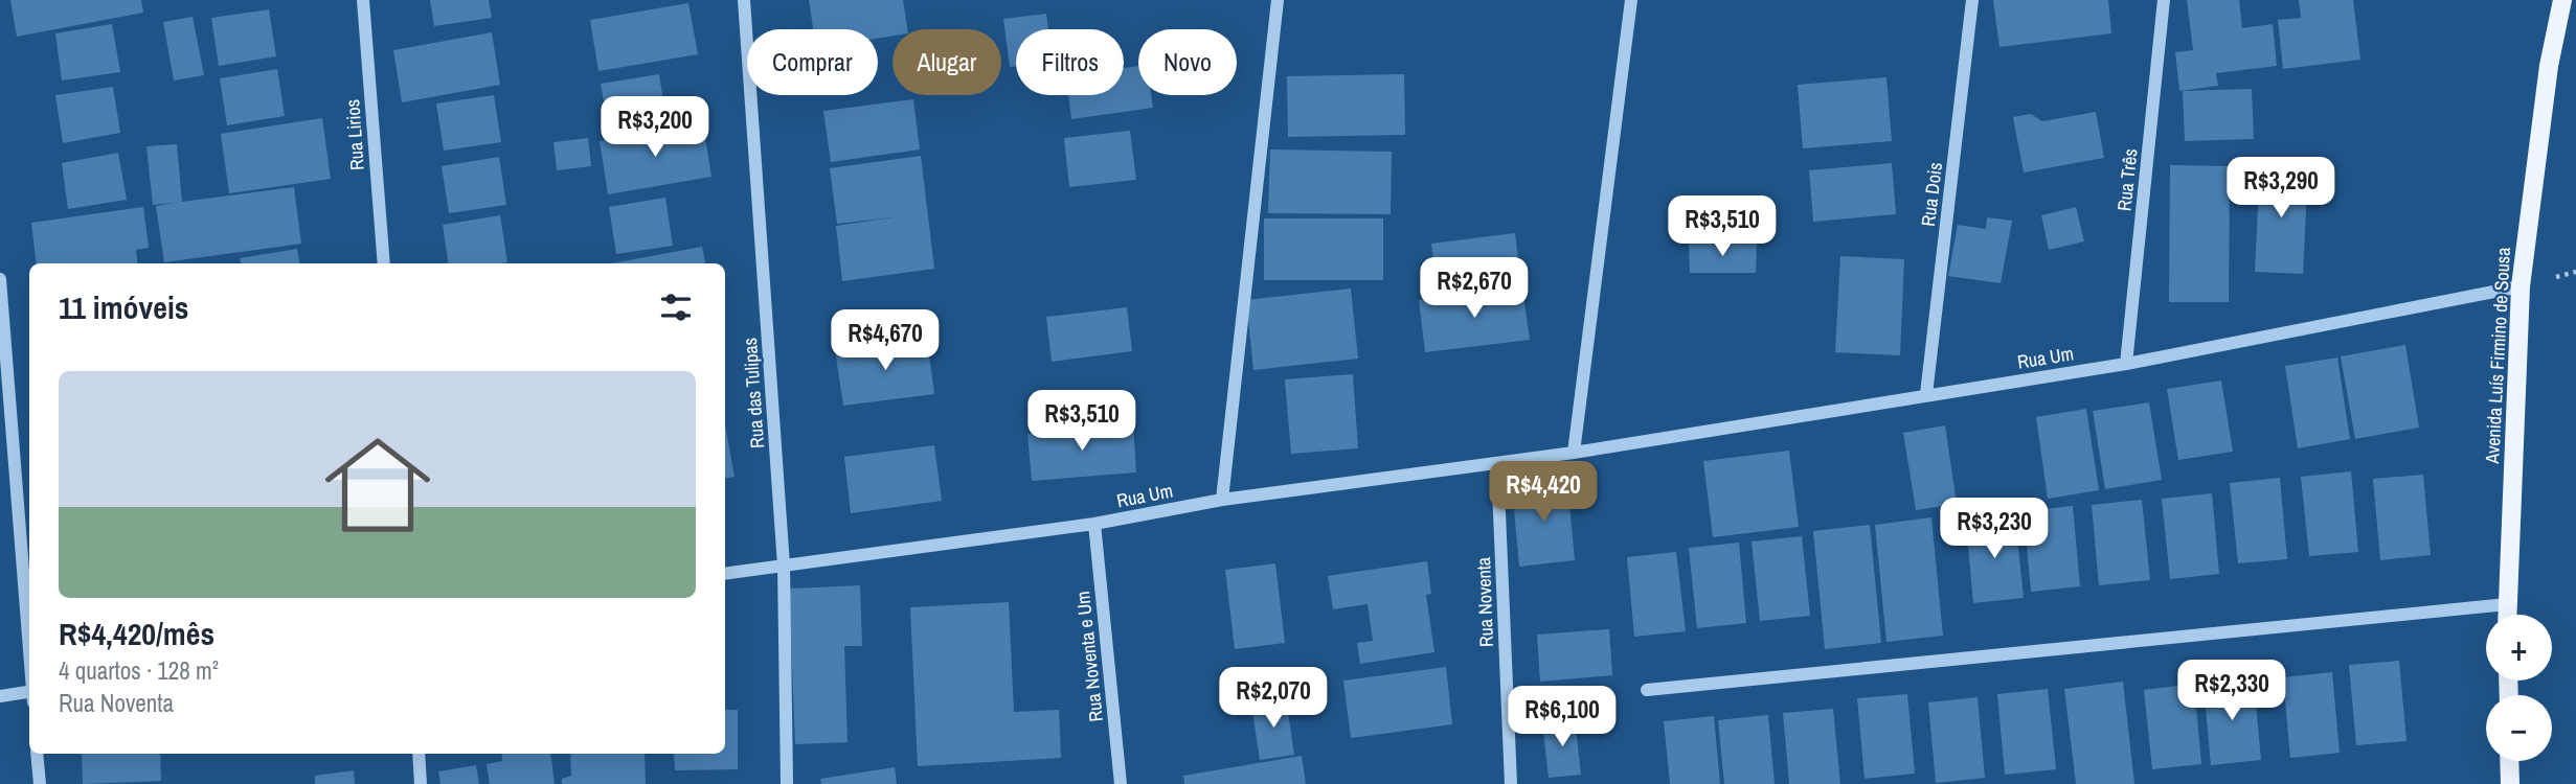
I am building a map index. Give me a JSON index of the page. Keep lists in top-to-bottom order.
{
  "streets": {
    "main road": ["Avenida Luís Firmino de Sousa"],
    "street": [
      "Rua Lirios",
      "Rua Três",
      "Rua Dois",
      "Rua Um",
      "Rua das Tulipas",
      "Rua Noventa",
      "Rua Noventa e Um"
    ]
  },
  "crossings": [
    ["Rua Três", "Rua Um"],
    ["Rua Dois", "Rua Um"],
    ["Avenida Luís Firmino de Sousa", "Rua Um"],
    ["Rua Um", "Rua das Tulipas"],
    ["Rua Um", "Rua Noventa"],
    ["Rua Um", "Rua Noventa e Um"]
  ],
  "page": {
    "chip": [
      "Comprar",
      "Alugar",
      "Filtros",
      "Novo"
    ],
    "price": [
      "R$3,200",
      "R$3,290",
      "R$3,510",
      "R$2,670",
      "R$4,670",
      "R$3,510",
      "R$4,420",
      "R$3,230",
      "R$2,330",
      "R$2,070",
      "R$6,100"
    ],
    "heading": "11 imóveis",
    "list": [
      {
        "name": "R$4,420/mês",
        "note": "4 quartos · 128 m² · Rua Noventa"
      }
    ],
    "map_buttons": ["+", "−"]
  }
}
